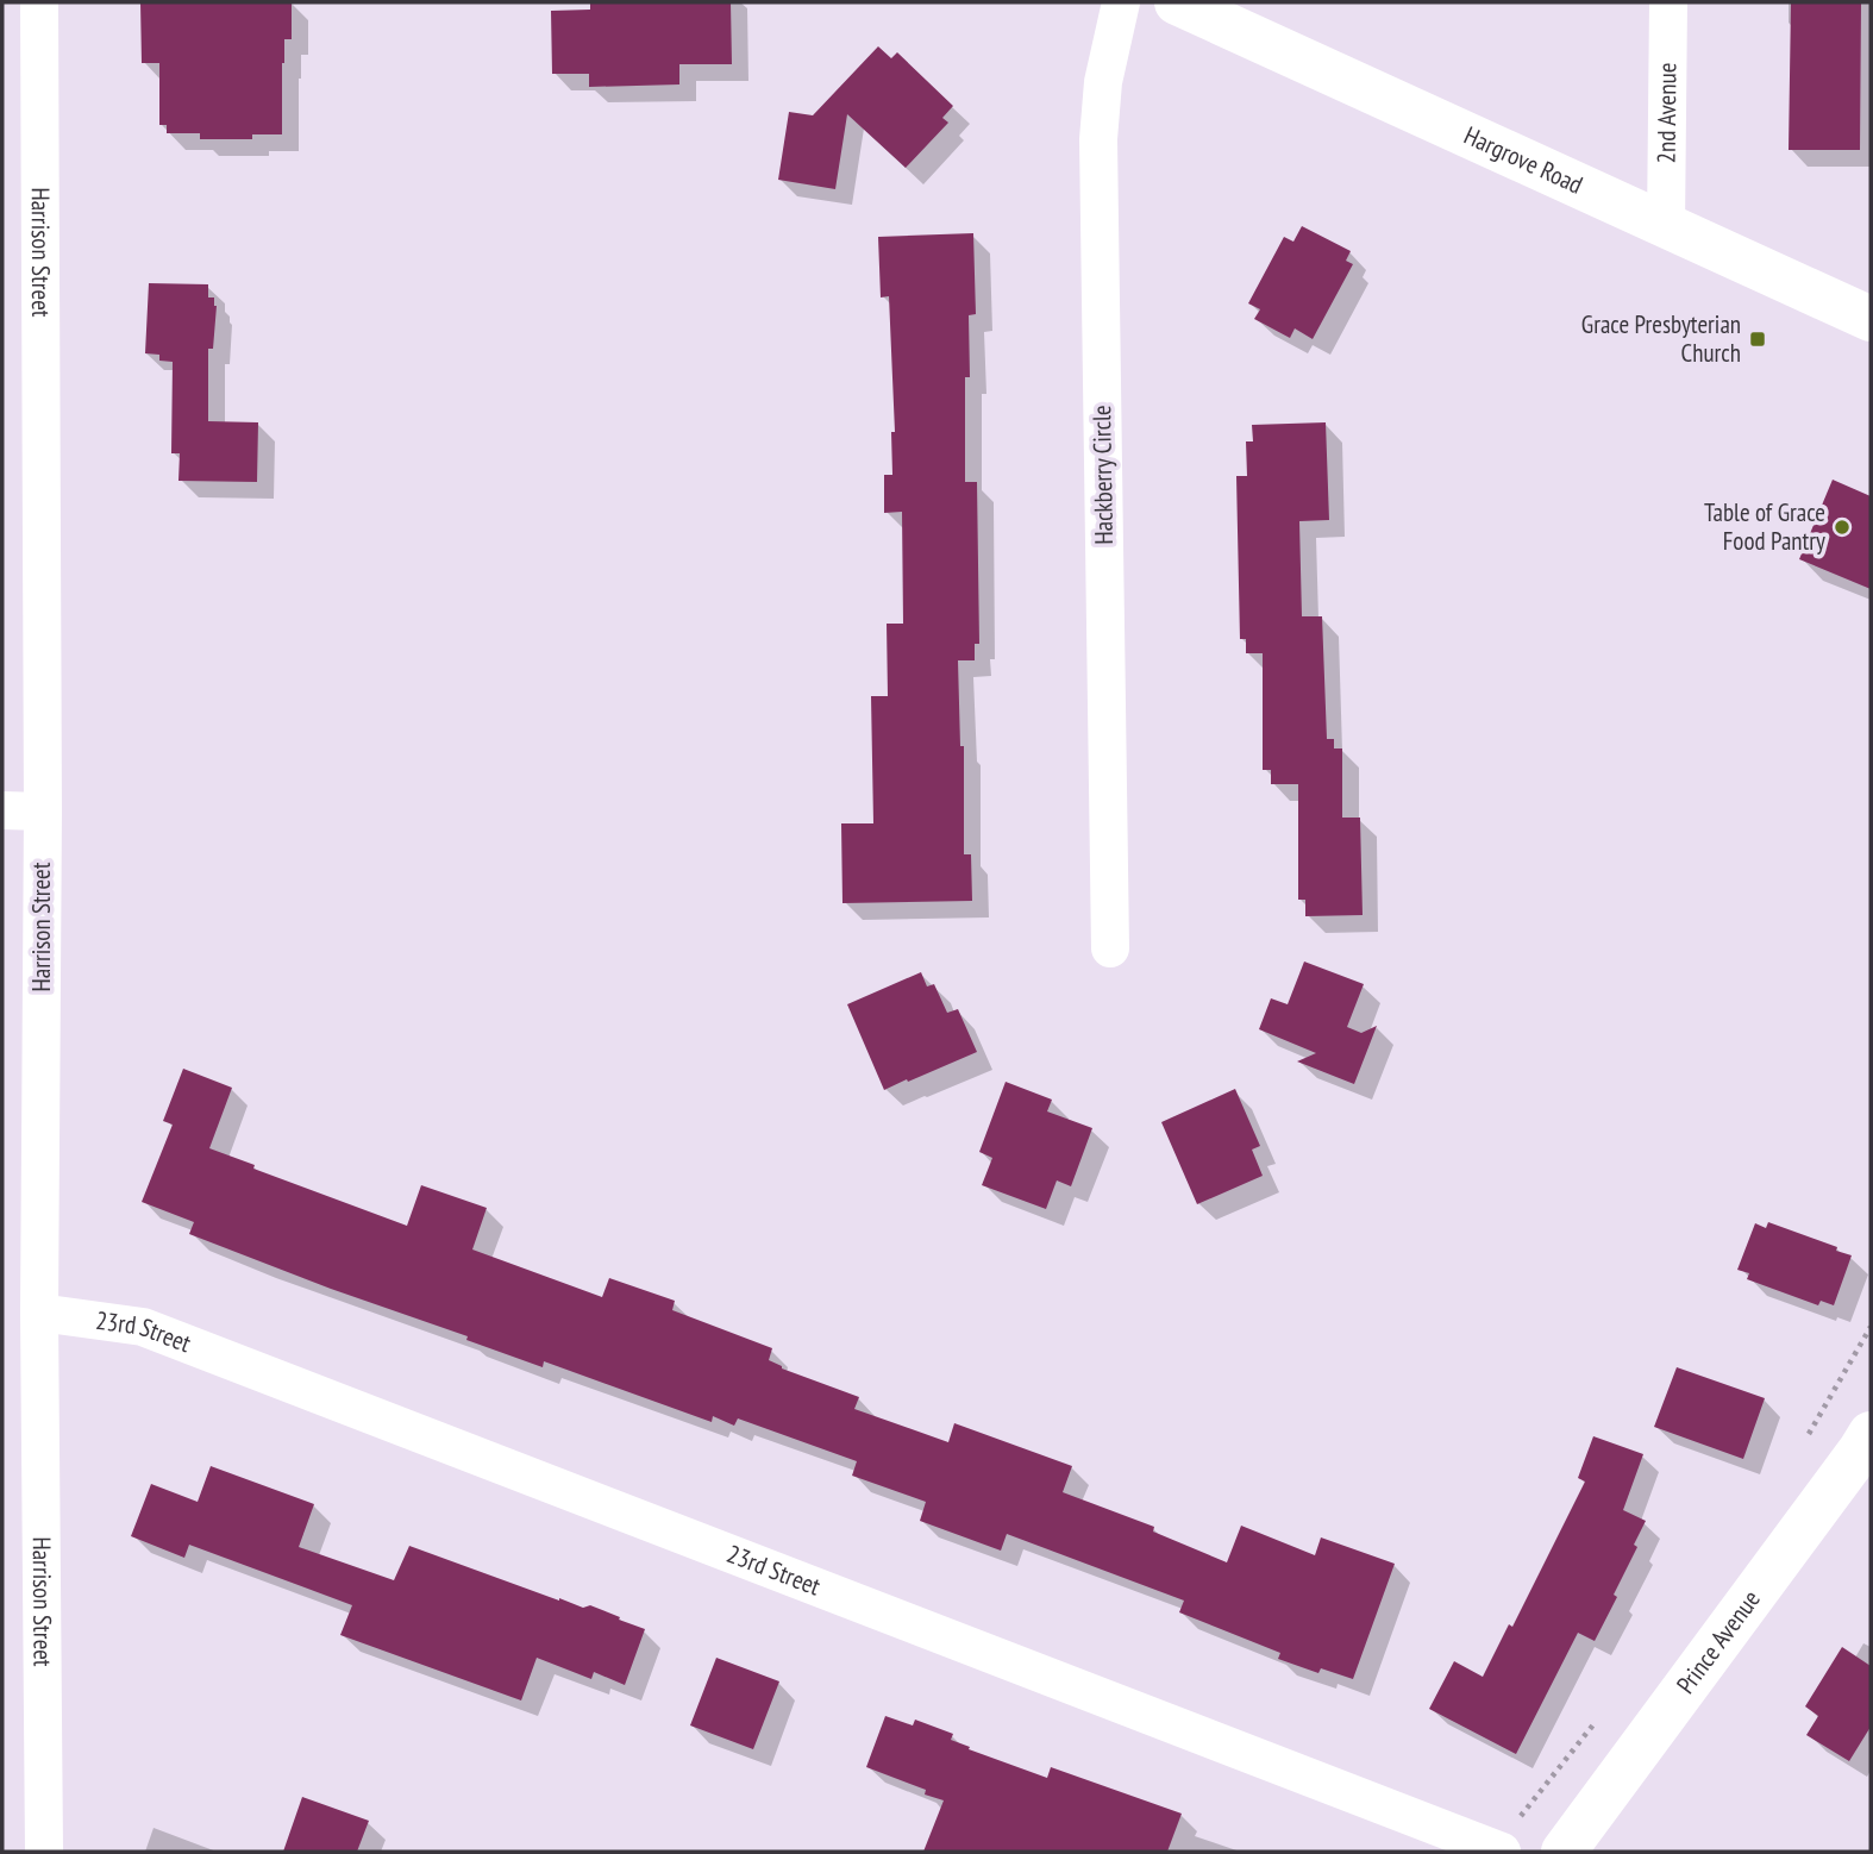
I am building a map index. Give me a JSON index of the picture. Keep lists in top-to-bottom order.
{
  "streets": {
    "main road": ["Hargrove Road", "Prince Avenue"],
    "street": [
      "2nd Avenue",
      "Harrison Street",
      "Hackberry Circle",
      "23rd Street"
    ]
  },
  "crossings": [
    ["2nd Avenue", "Hargrove Road"],
    ["Harrison Street", "23rd Street"]
  ],
  "places": {
    "transit": ["Grace Presbyterian Church"],
    "other": ["Table of Grace Food Pantry"]
  }
}
